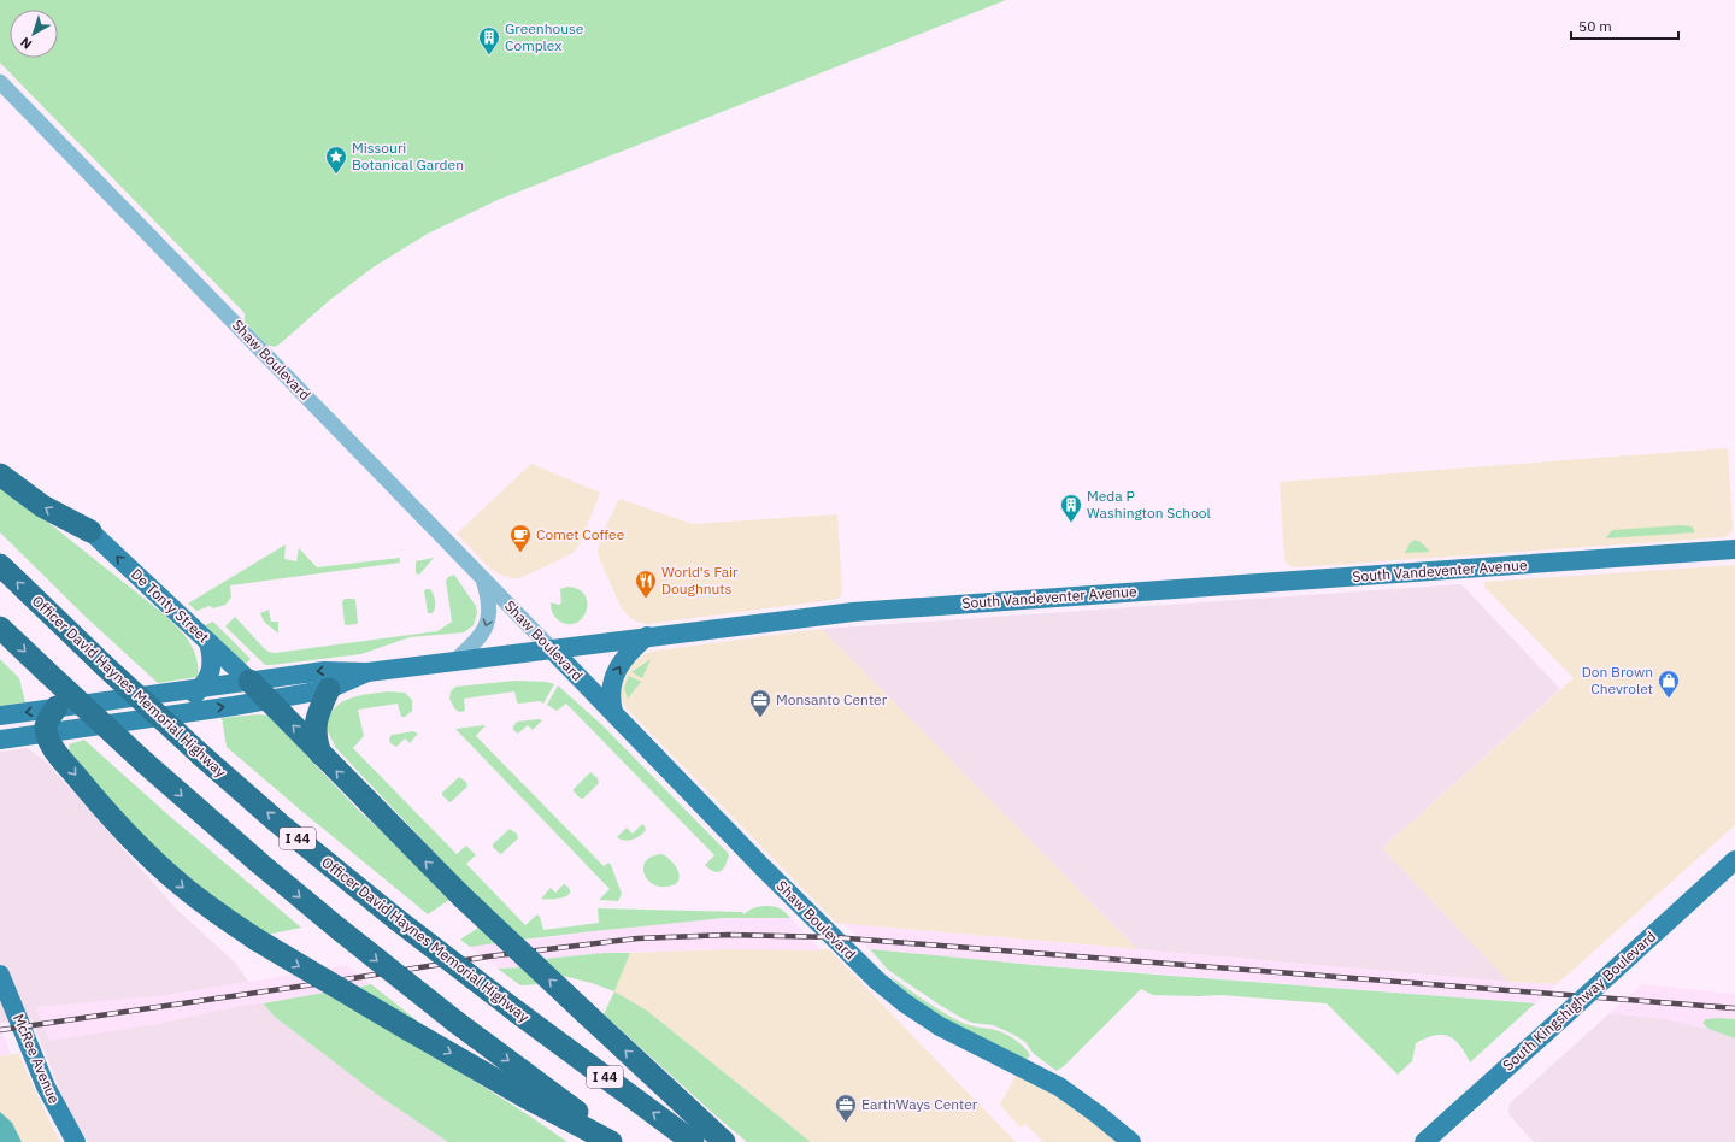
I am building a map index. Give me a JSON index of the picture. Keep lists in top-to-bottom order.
{
  "streets": {
    "highway": ["Officer David Haynes Memorial Highway", "I 44"],
    "main road": [
      "Shaw Boulevard",
      "South Vandeventer Avenue",
      "De Tonty Street",
      "South Kingshighway Boulevard",
      "McRee Avenue"
    ]
  },
  "crossings": [
    ["Shaw Boulevard", "South Vandeventer Avenue"],
    ["South Vandeventer Avenue", "De Tonty Street"]
  ],
  "one_way": ["De Tonty Street"],
  "places": {
    "building": ["Greenhouse Complex", "Meda P Washington School"],
    "place": ["Missouri Botanical Garden"],
    "cafe": ["Comet Coffee"],
    "restaurant": ["World's Fair Doughnuts"],
    "shop": ["Don Brown Chevrolet"],
    "office": ["Monsanto Center", "EarthWays Center"]
  },
  "scale_bar": "50 m",
  "north": "bottom left"
}
